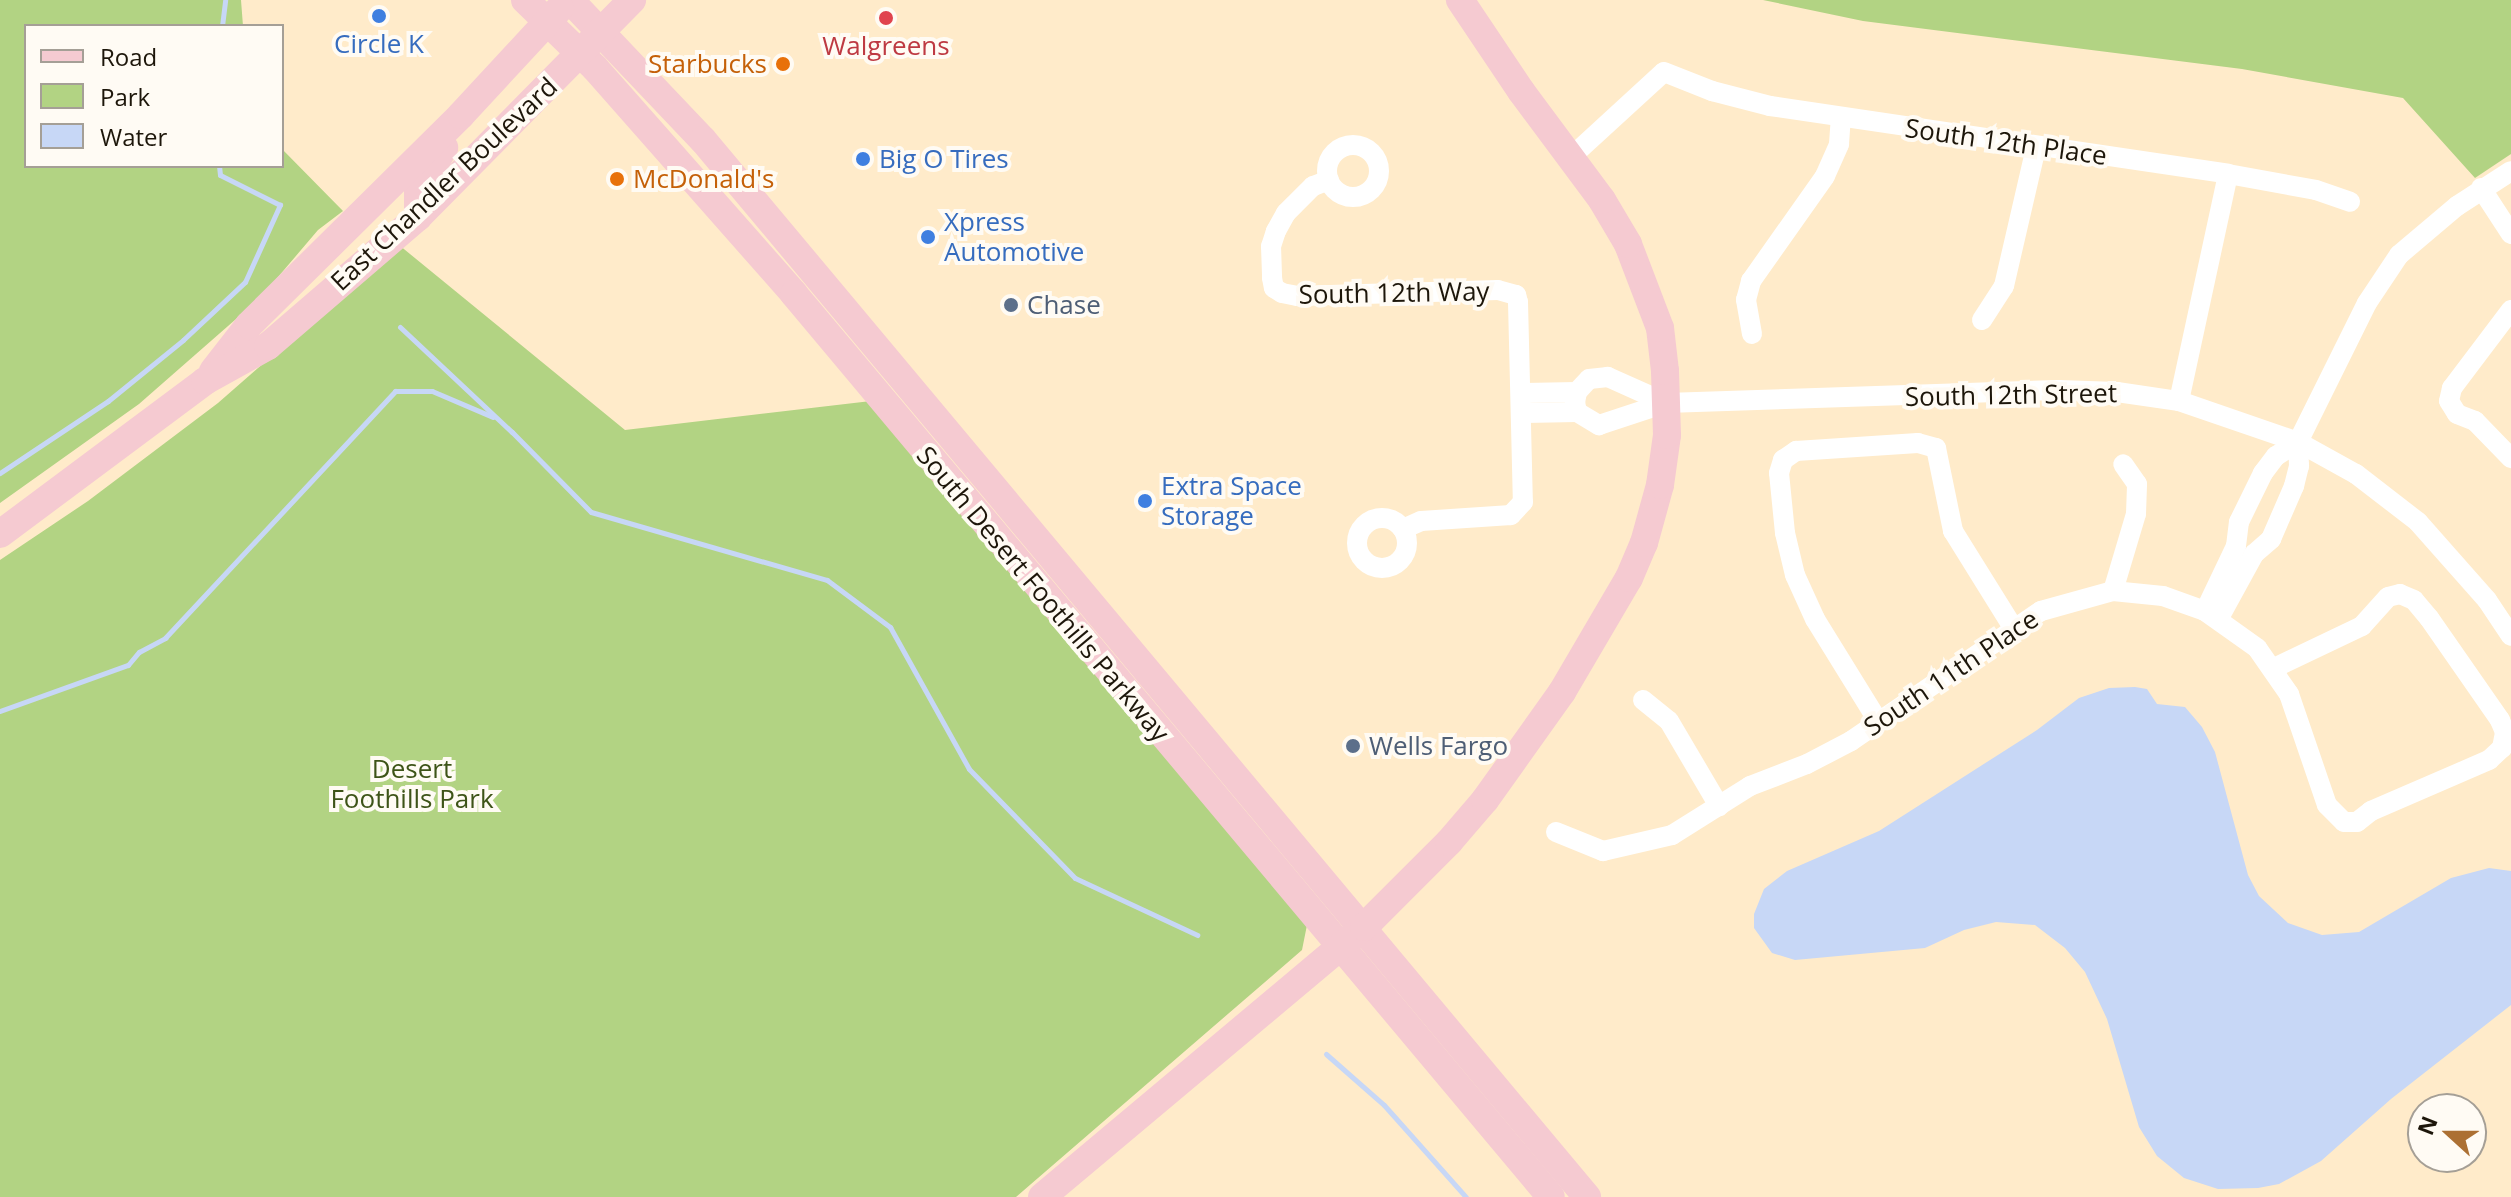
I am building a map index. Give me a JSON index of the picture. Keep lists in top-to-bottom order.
{
  "streets": {
    "street": [
      "South 12th Place",
      "East Chandler Boulevard",
      "South 12th Way",
      "South 12th Street",
      "South Desert Foothills Parkway",
      "South 11th Place"
    ]
  },
  "crossings": [
    ["East Chandler Boulevard", "South Desert Foothills Parkway"],
    ["South 12th Way", "South 12th Street"]
  ],
  "parks": ["Desert Foothills Park"],
  "places": [
    "Circle K",
    "Walgreens",
    "Starbucks",
    "Big O Tires",
    "McDonald's",
    "Xpress Automotive",
    "Chase",
    "Extra Space Storage",
    "Wells Fargo"
  ],
  "legend": ["Road", "Park", "Water"],
  "north": "left"
}
